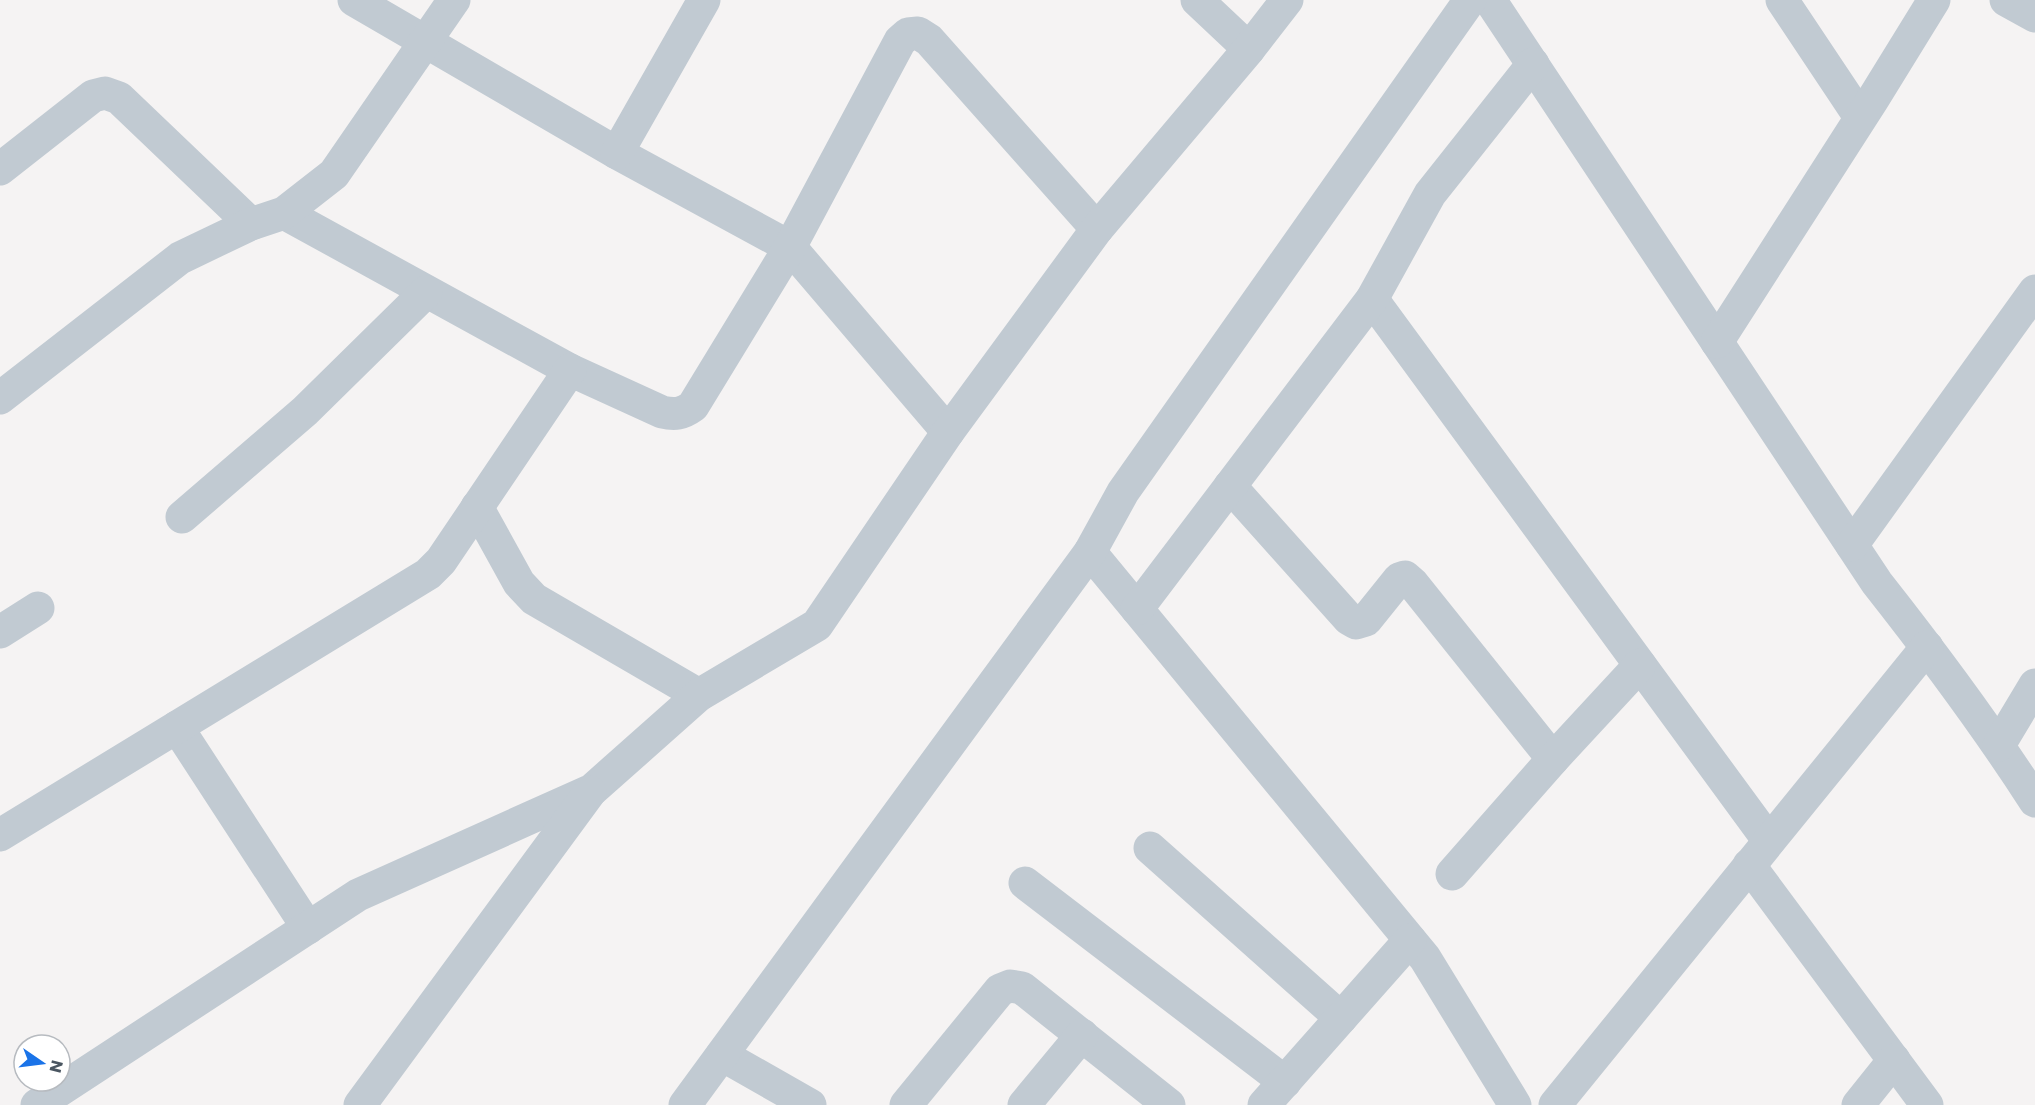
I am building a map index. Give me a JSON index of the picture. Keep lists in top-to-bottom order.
{
  "north": "right"
}
